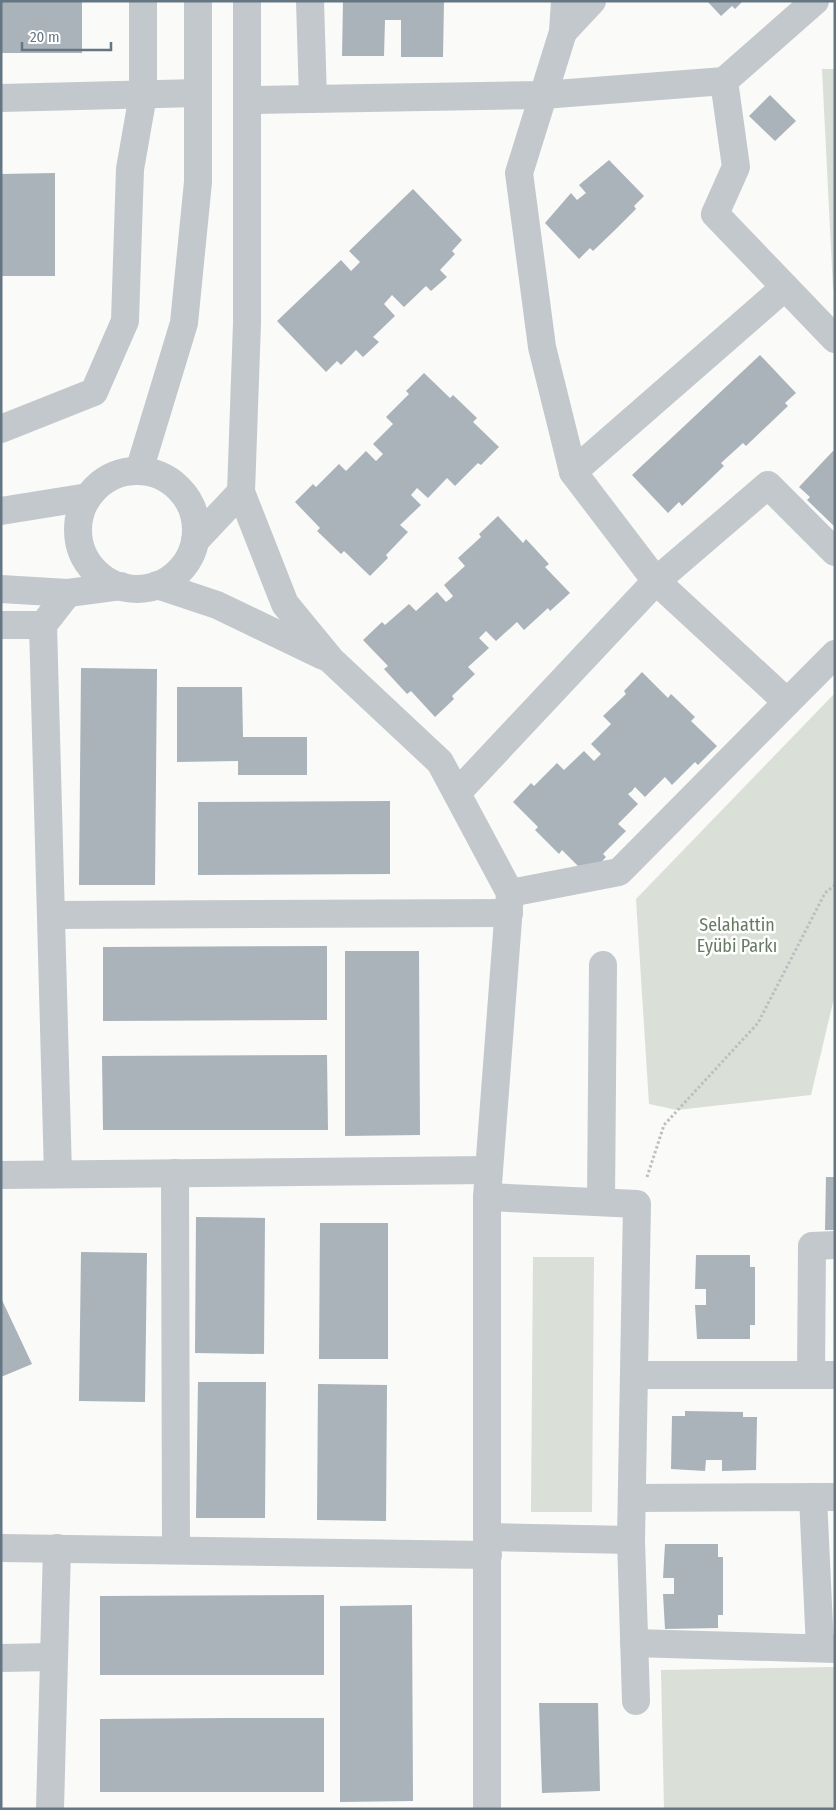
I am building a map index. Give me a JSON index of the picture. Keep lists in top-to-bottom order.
{
  "parks": ["Selahattin Eyübi Parkı"],
  "scale_bar": "20 m"
}
